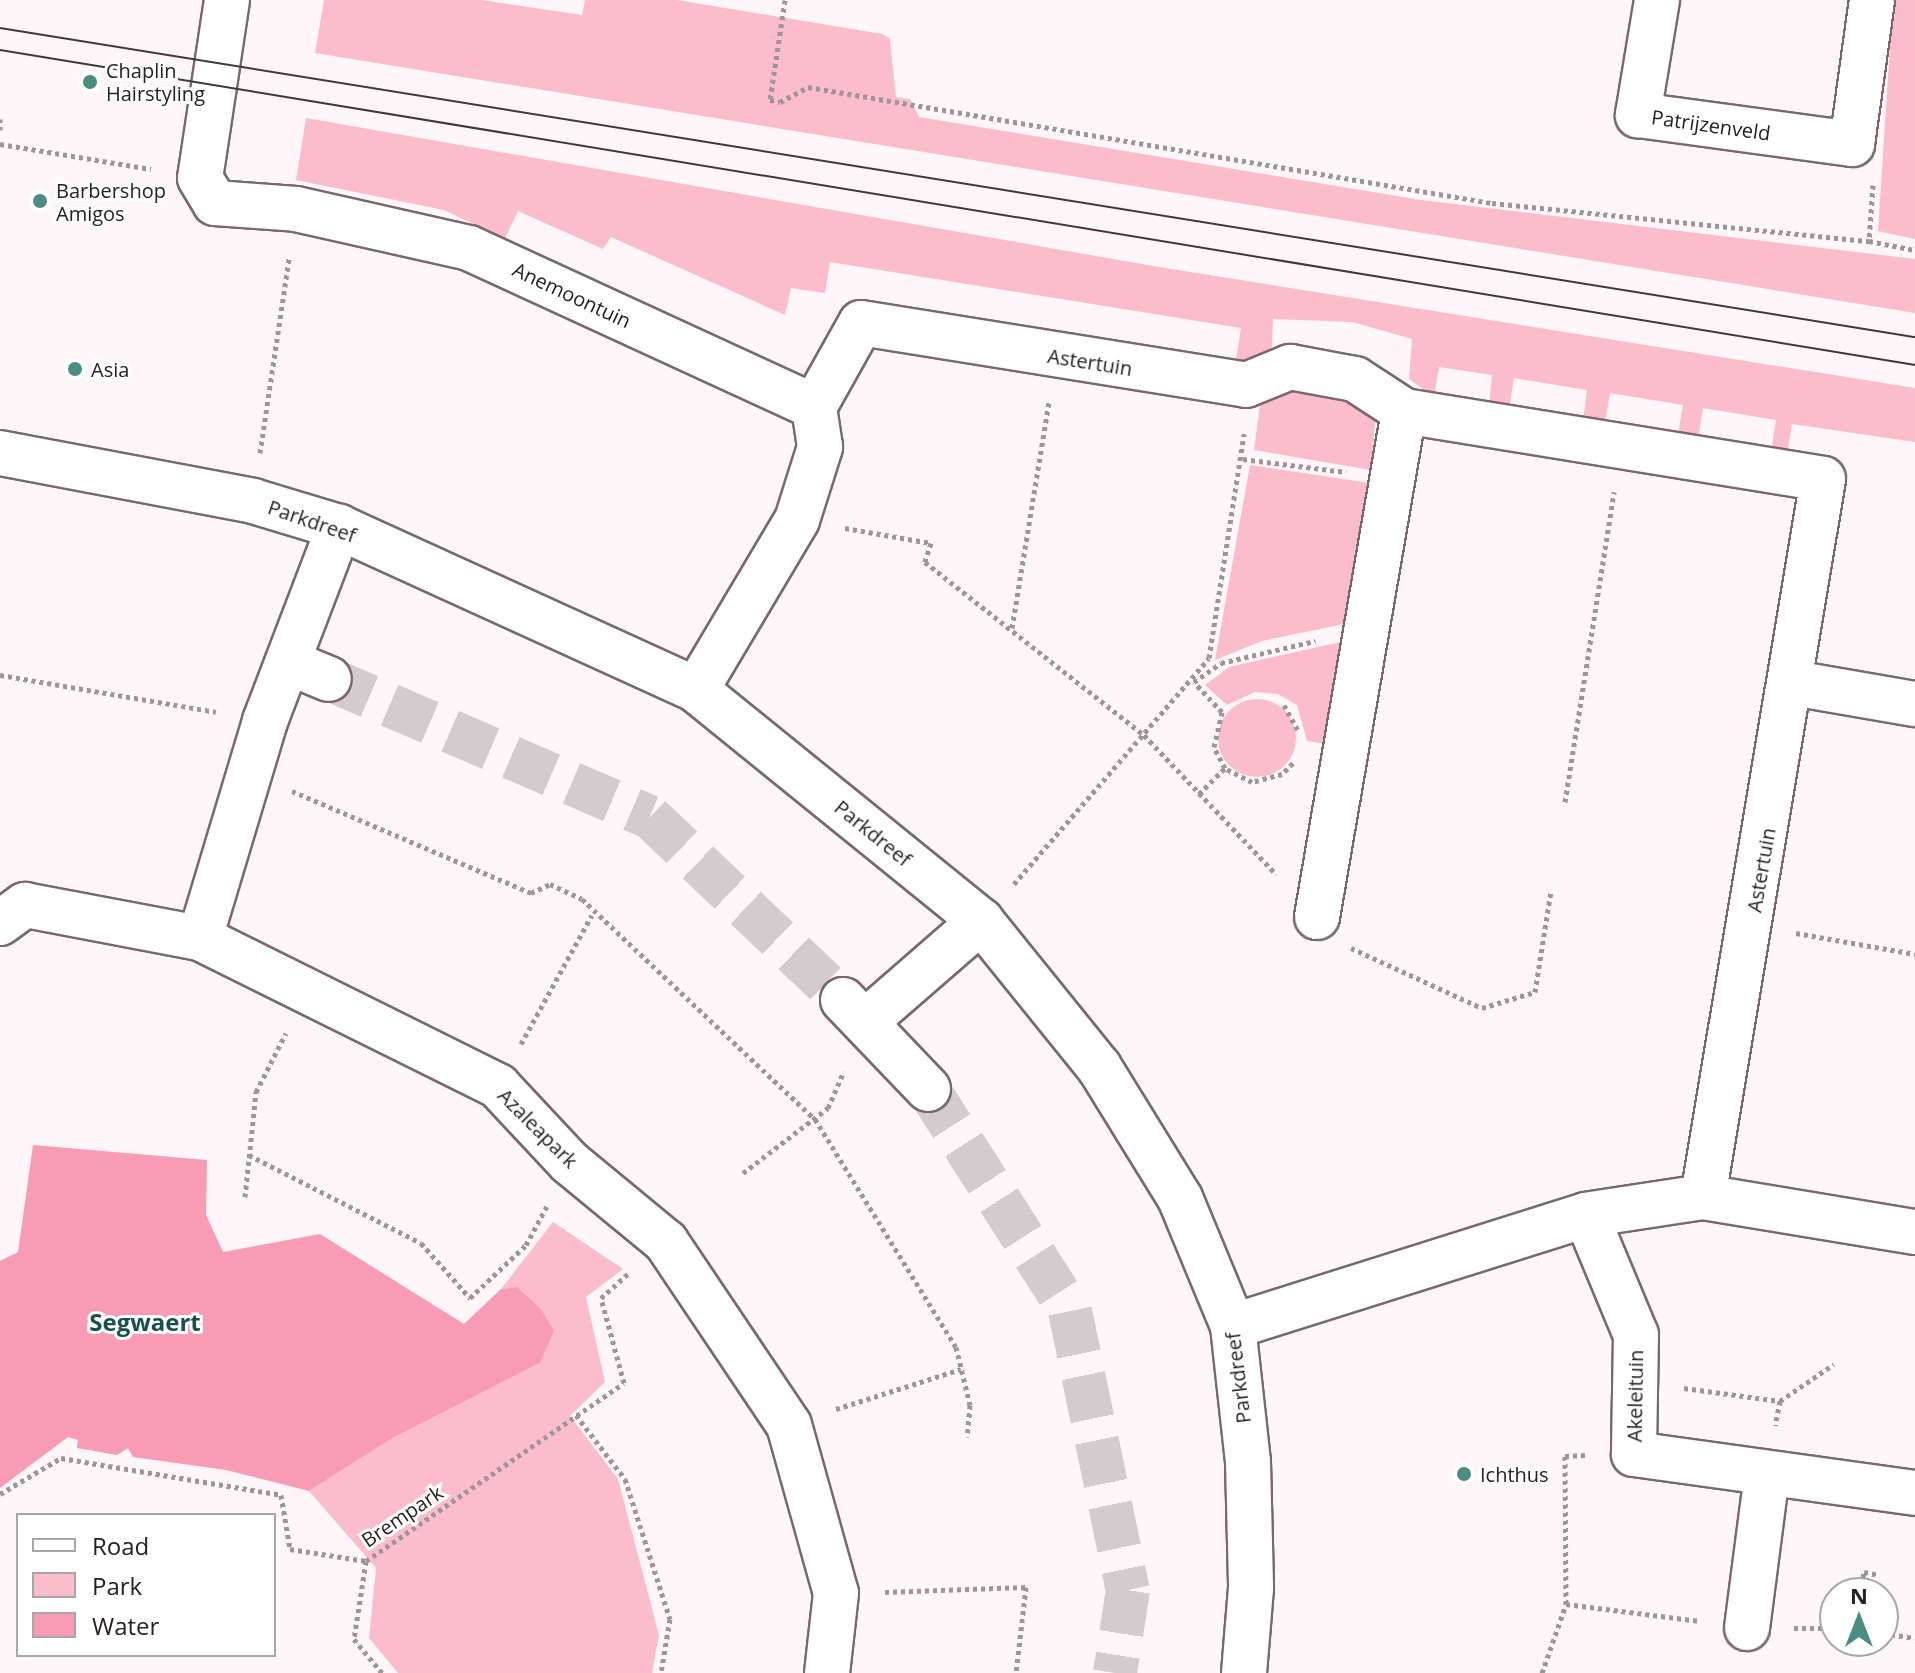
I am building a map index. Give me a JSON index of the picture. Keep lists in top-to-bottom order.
{
  "streets": {
    "street": [
      "Patrijzenveld",
      "Anemoontuin",
      "Astertuin",
      "Parkdreef",
      "Azaleapark",
      "Akeleituin"
    ],
    "path": ["Brempark"]
  },
  "crossings": [
    ["Anemoontuin", "Astertuin"],
    ["Azaleapark", "Brempark"]
  ],
  "districts": ["Segwaert"],
  "places": [
    "Chaplin Hairstyling",
    "Barbershop Amigos",
    "Asia",
    "Ichthus"
  ],
  "legend": ["Road", "Park", "Water"],
  "north": "top"
}
